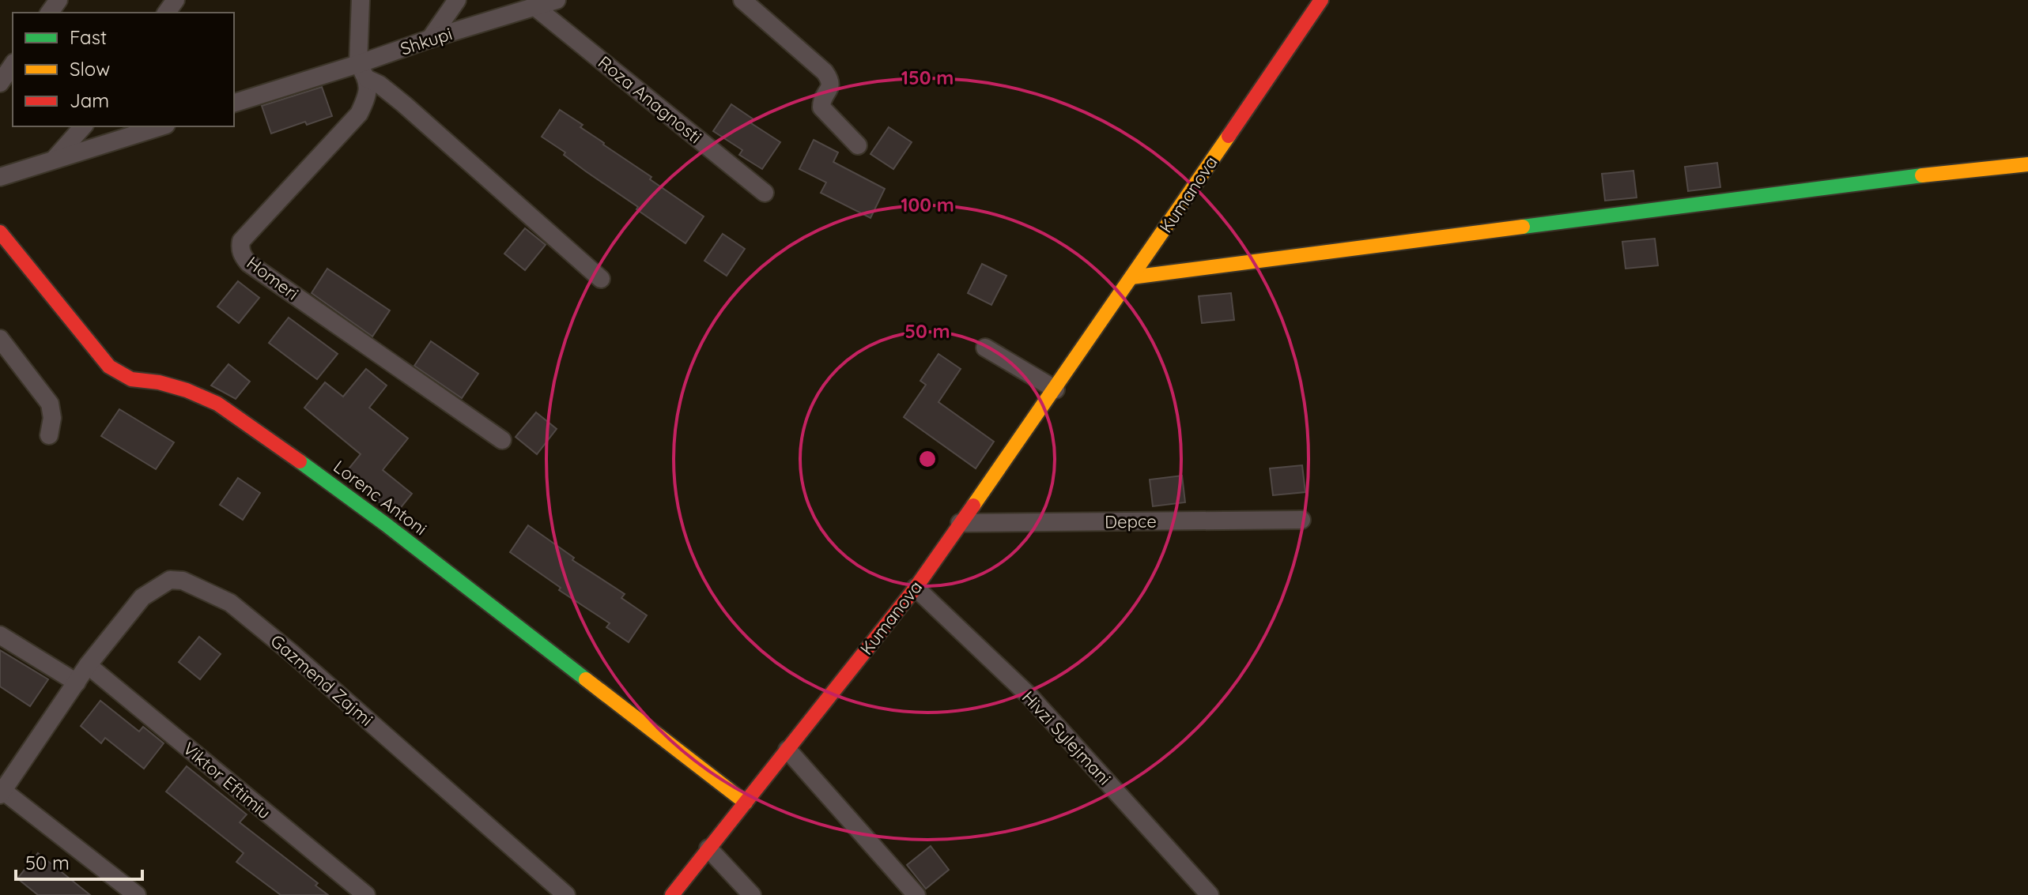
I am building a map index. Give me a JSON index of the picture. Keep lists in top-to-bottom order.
{
  "streets": {
    "street": [
      "Shkupi",
      "Roza Anagnosti",
      "Kumanova",
      "Homeri",
      "Lorenc Antoni",
      "Depce",
      "Gazmend Zajmi",
      "Hivzi Sylejmani",
      "Viktor Eftimiu"
    ]
  },
  "crossings": [
    ["Shkupi", "Roza Anagnosti"],
    ["Shkupi", "Homeri"],
    ["Kumanova", "Lorenc Antoni"],
    ["Kumanova", "Depce"],
    ["Kumanova", "Hivzi Sylejmani"],
    ["Gazmend Zajmi", "Viktor Eftimiu"]
  ],
  "legend": ["Fast", "Slow", "Jam"],
  "scale_bar": "50 m",
  "rings": ["150 m", "100 m", "50 m"]
}
